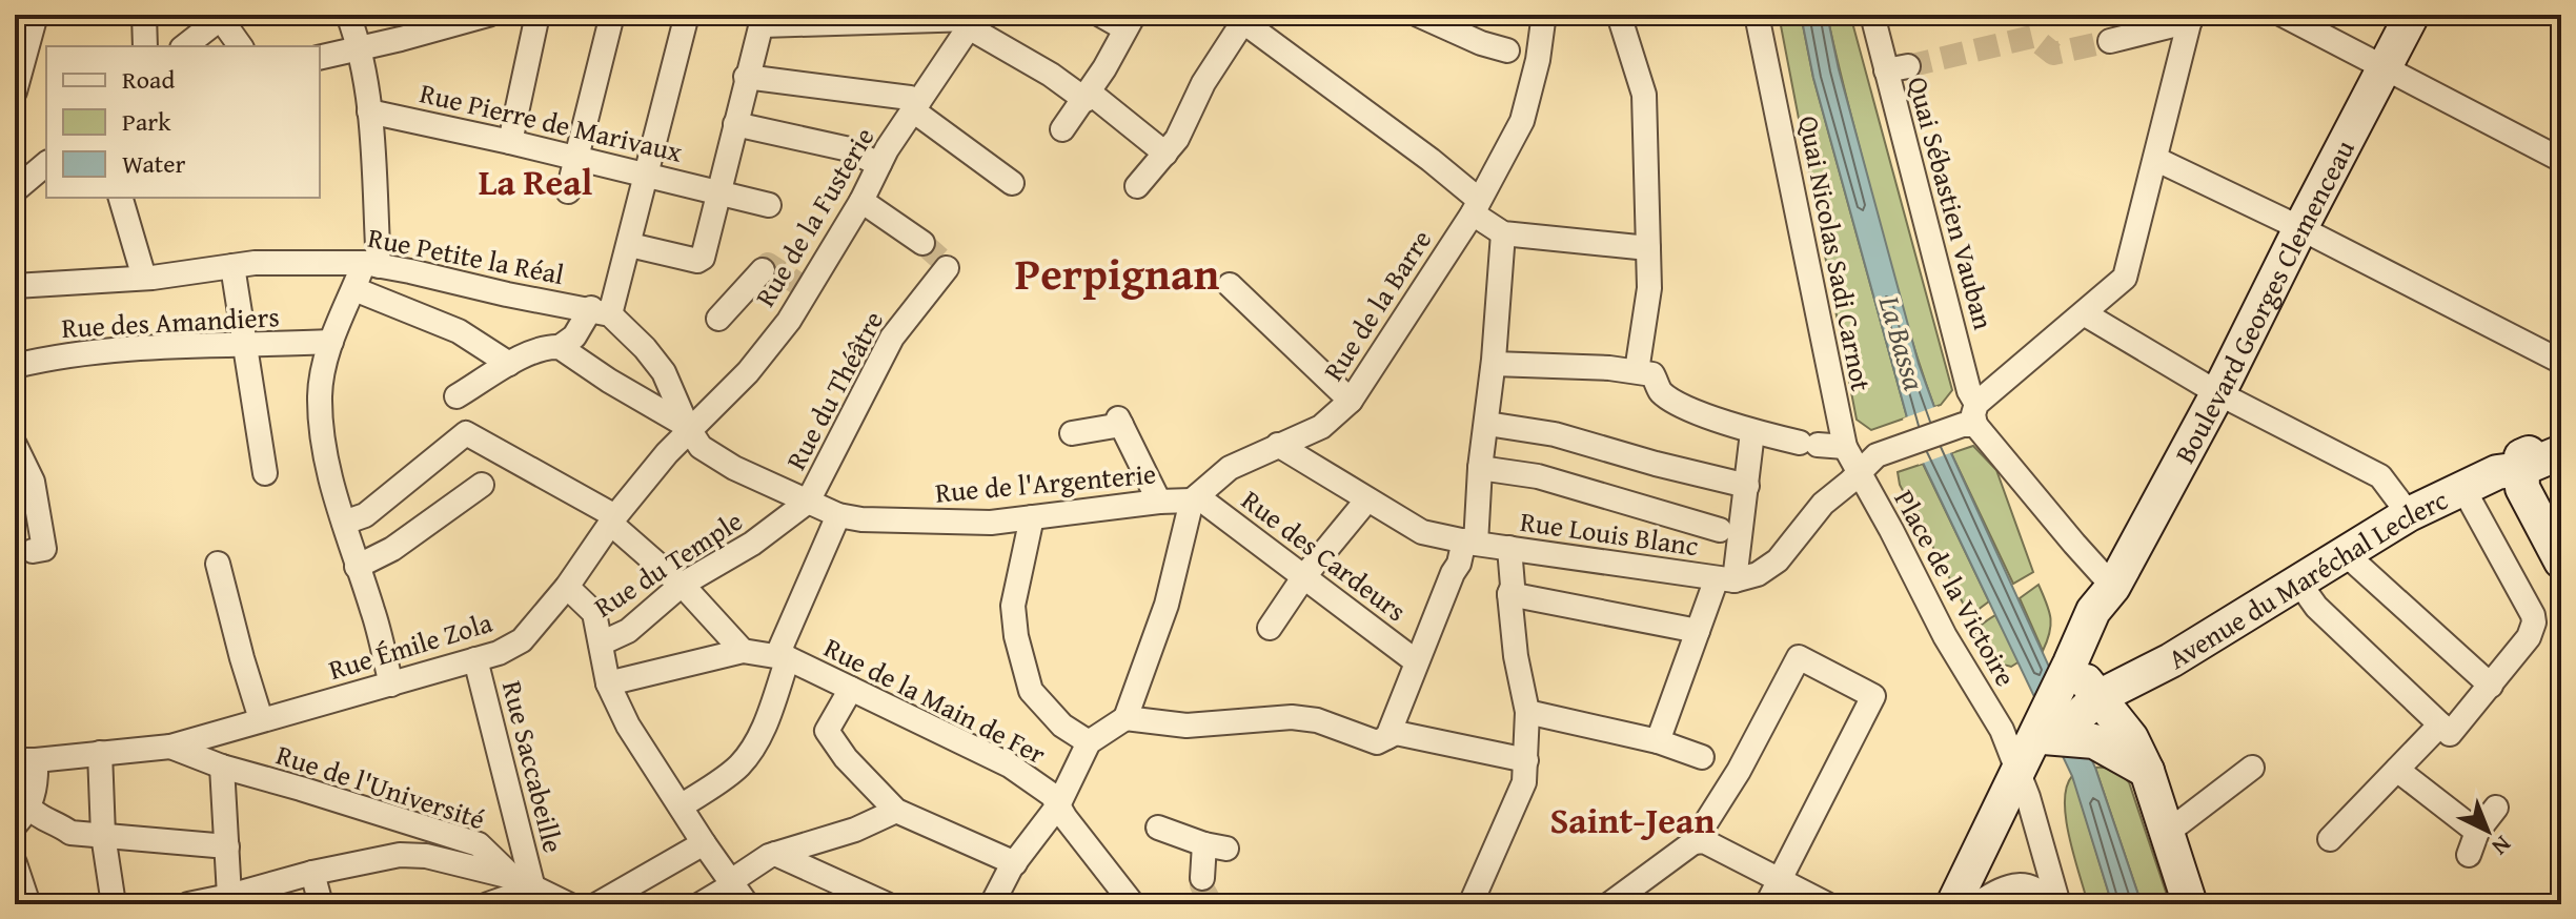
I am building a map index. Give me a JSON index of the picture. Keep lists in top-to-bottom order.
{
  "streets": {
    "main road": ["Boulevard Georges Clemenceau", "Avenue du Maréchal Leclerc"],
    "street": [
      "Rue Pierre de Marivaux",
      "Quai Sébastien Vauban",
      "Rue de la Fusterie",
      "Quai Nicolas Sadi Carnot",
      "Rue Petite la Réal",
      "Rue de la Barre",
      "Rue des Amandiers",
      "Rue du Théâtre",
      "Rue de l'Argenterie",
      "Rue Louis Blanc",
      "Rue des Cardeurs",
      "Rue du Temple",
      "Place de la Victoire",
      "Rue Émile Zola",
      "Rue de la Main de Fer",
      "Rue Saccabeille",
      "Rue de l'Université"
    ]
  },
  "crossings": [
    ["Quai Sébastien Vauban", "Boulevard Georges Clemenceau"],
    ["Rue de la Fusterie", "Rue de l'Argenterie"],
    ["Rue de la Fusterie", "Rue Émile Zola"],
    ["Quai Nicolas Sadi Carnot", "Place de la Victoire"],
    ["Boulevard Georges Clemenceau", "Avenue du Maréchal Leclerc"],
    ["Boulevard Georges Clemenceau", "Place de la Victoire"],
    ["Rue de la Barre", "Rue de l'Argenterie"],
    ["Rue de la Barre", "Rue Louis Blanc"],
    ["Rue de la Barre", "Rue des Cardeurs"],
    ["Rue du Théâtre", "Rue de l'Argenterie"],
    ["Rue du Théâtre", "Rue du Temple"],
    ["Rue de l'Argenterie", "Rue des Cardeurs"],
    ["Rue de l'Argenterie", "Rue du Temple"],
    ["Avenue du Maréchal Leclerc", "Place de la Victoire"],
    ["Rue Émile Zola", "Rue Saccabeille"],
    ["Rue Émile Zola", "Rue de l'Université"]
  ],
  "districts": ["La Real", "Perpignan", "Saint-Jean"],
  "water": ["La Bassa"],
  "legend": ["Road", "Park", "Water"],
  "north": "bottom right"
}
